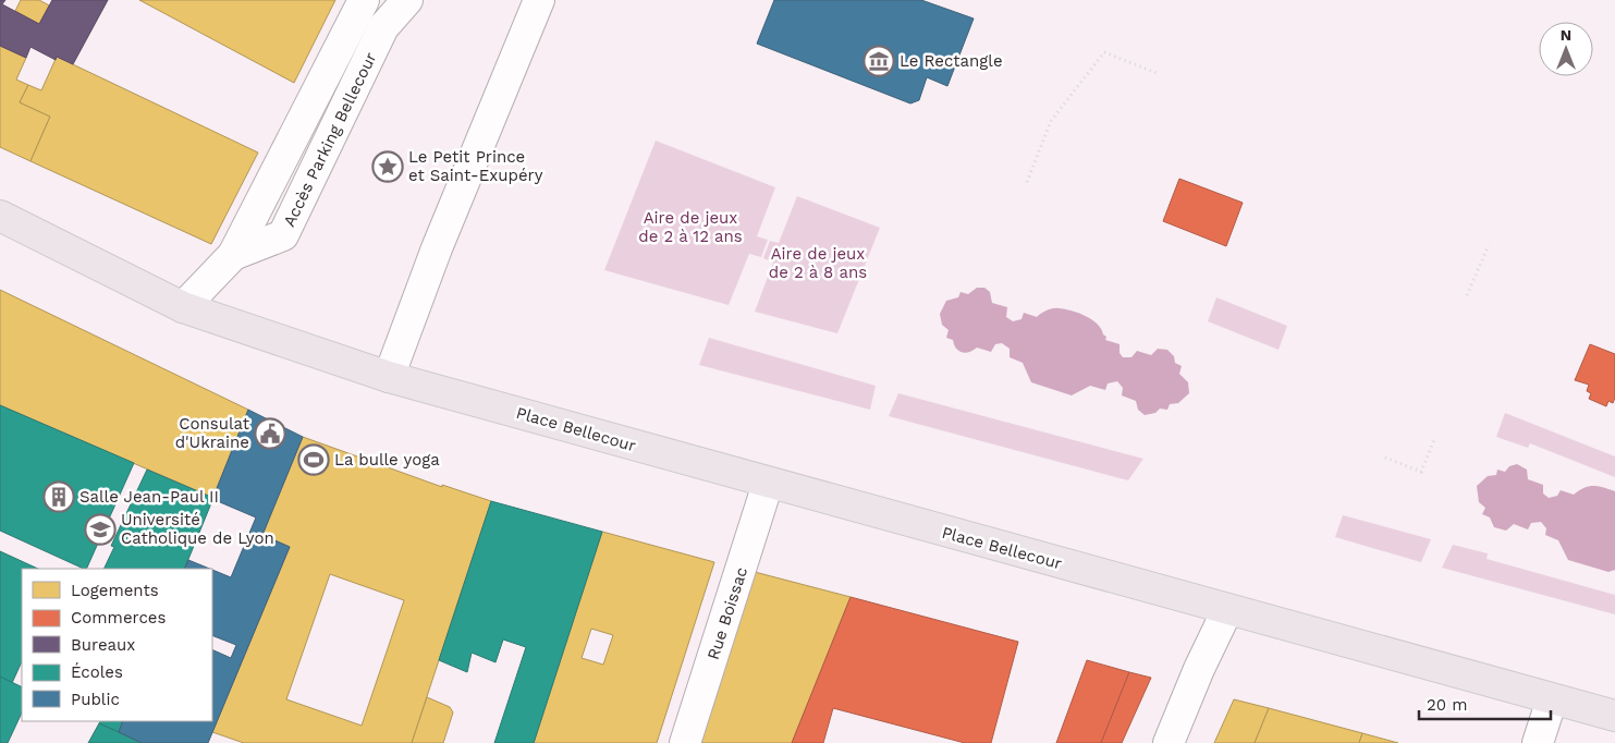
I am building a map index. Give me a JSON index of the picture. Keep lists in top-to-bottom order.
{
  "streets": {
    "main road": ["Place Bellecour"],
    "street": ["Accès Parking Bellecour", "Rue Boissac"]
  },
  "crossings": [
    ["Place Bellecour", "Rue Boissac"]
  ],
  "parks": ["Aire de jeux de 2 à 12 ans", "Aire de jeux de 2 à 8 ans"],
  "places": {
    "museum": ["Le Rectangle"],
    "place": ["Le Petit Prince et Saint-Exupéry"],
    "public building": ["Consulat d'Ukraine"],
    "sports": ["La bulle yoga"],
    "building": ["Salle Jean-Paul II"],
    "school or university": ["Université Catholique de Lyon"]
  },
  "legend": [
    "Logements",
    "Commerces",
    "Bureaux",
    "Écoles",
    "Public"
  ],
  "scale_bar": "20 m",
  "north": "top"
}
